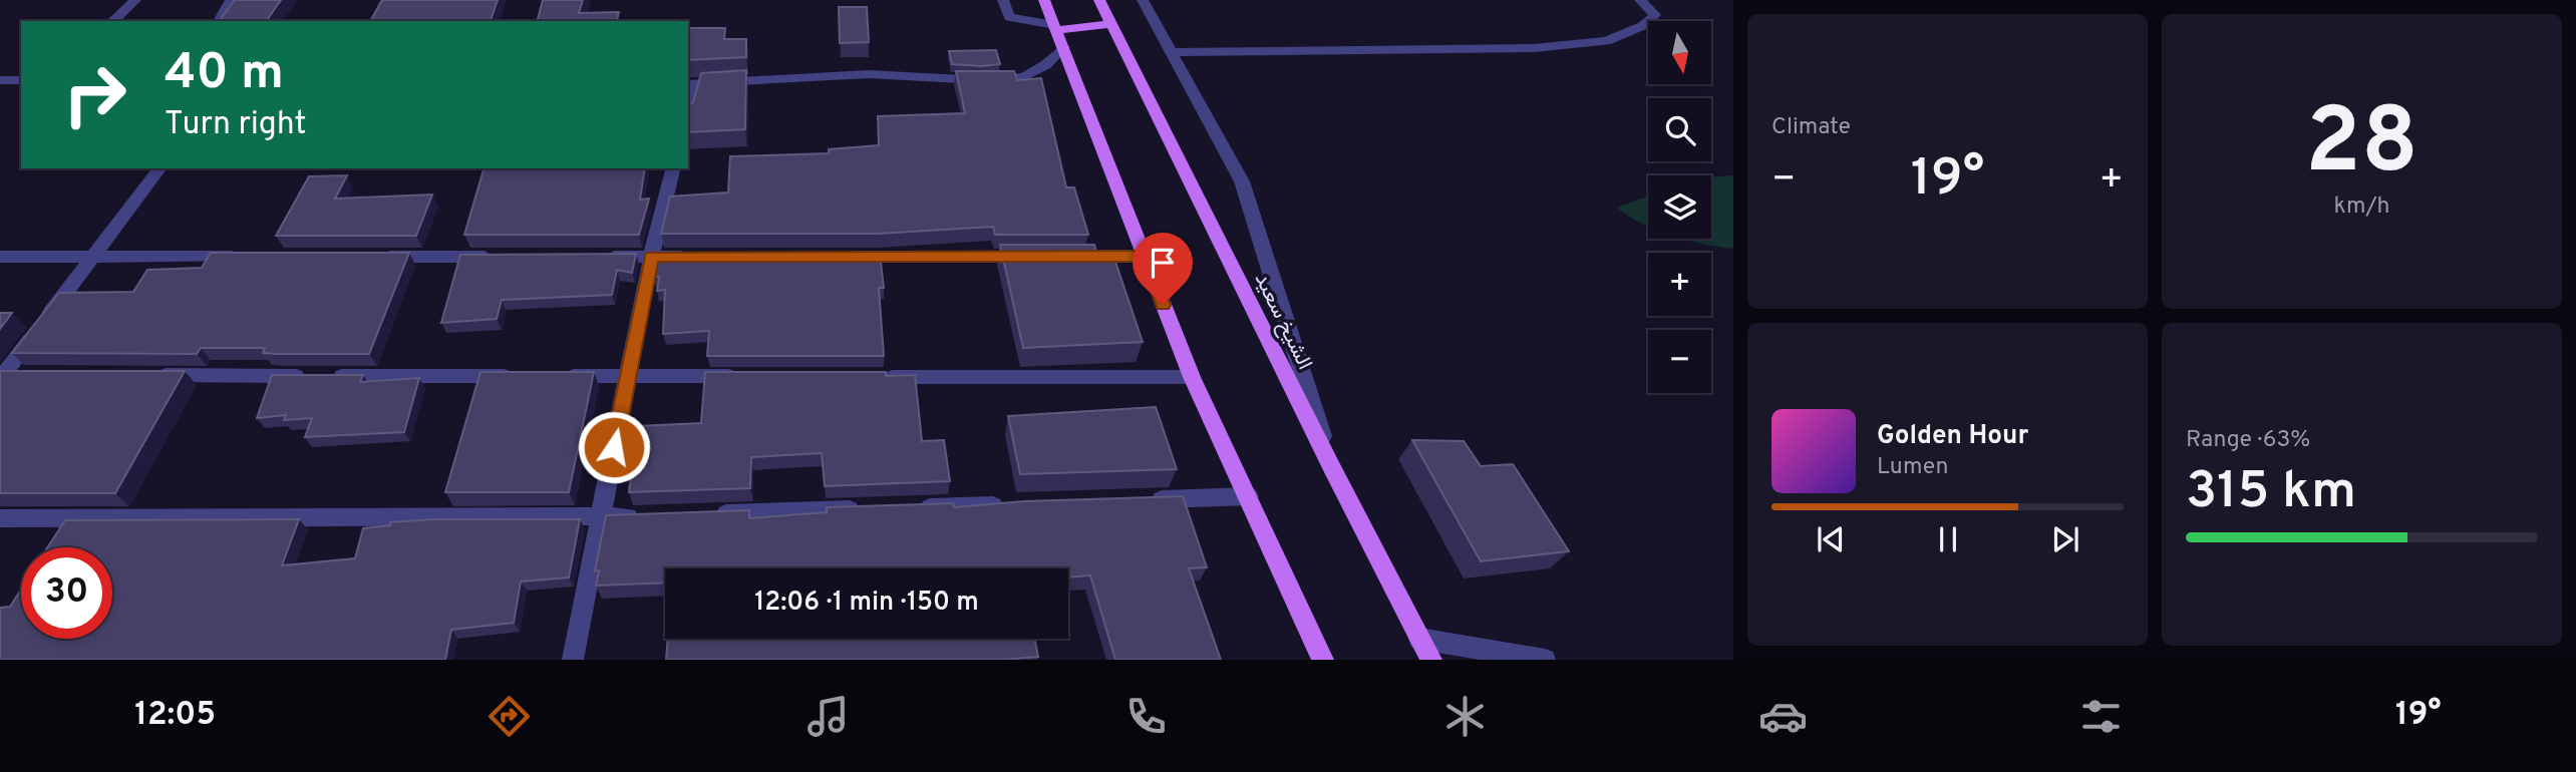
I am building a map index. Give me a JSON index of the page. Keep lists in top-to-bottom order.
{
  "streets": {
    "main road": ["الشيخ سعيد"]
  },
  "north": "bottom",
  "page": {
    "tile": [
      "Climate",
      ["28", "km/h"],
      ["Range · 63%", "315 km"]
    ],
    "map_buttons": ["+", "−"],
    "turn": ["40 m", "Turn right"],
    "heat": ["−", "19°", "+"],
    "song": ["Golden Hour", "Lumen"],
    "limit": "30",
    "trip": "12:06 · 1 min · 150 m",
    "tabs": ["12:05", "19°"]
  }
}
